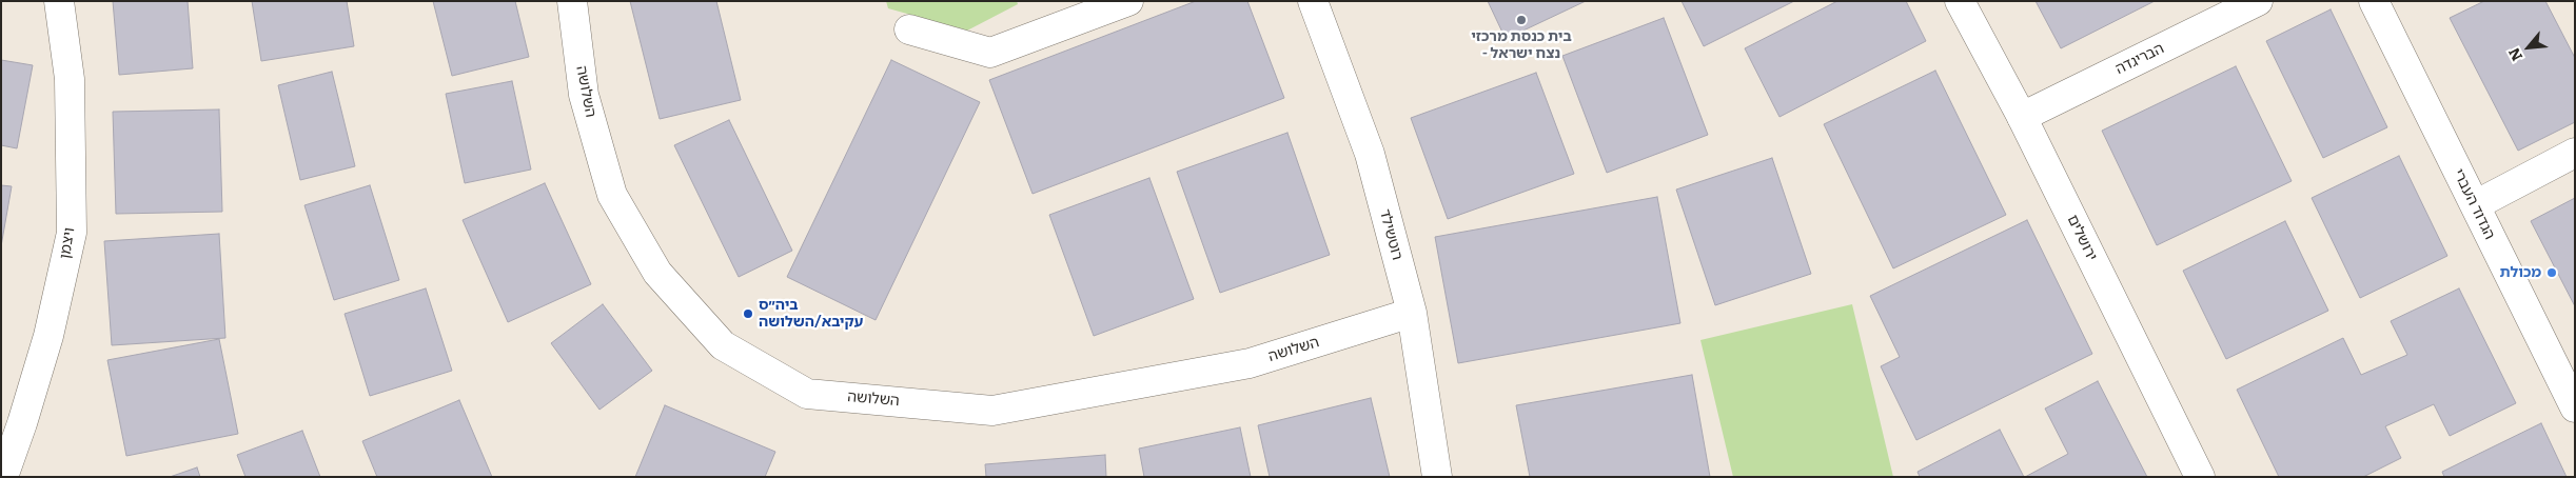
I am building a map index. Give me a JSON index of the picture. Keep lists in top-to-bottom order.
{
  "streets": {
    "street": [
      "הבריגדה",
      "השלושה",
      "הגדוד העברי",
      "רוטשילד",
      "ירושלים",
      "ויצמן"
    ]
  },
  "crossings": [
    ["הבריגדה", "ירושלים"],
    ["השלושה", "רוטשילד"]
  ],
  "places": ["בית כנסת מרכזי - נצח ישראל", "מכולת", "ביה״ס עקיבא/השלושה"],
  "north": "bottom left"
}
